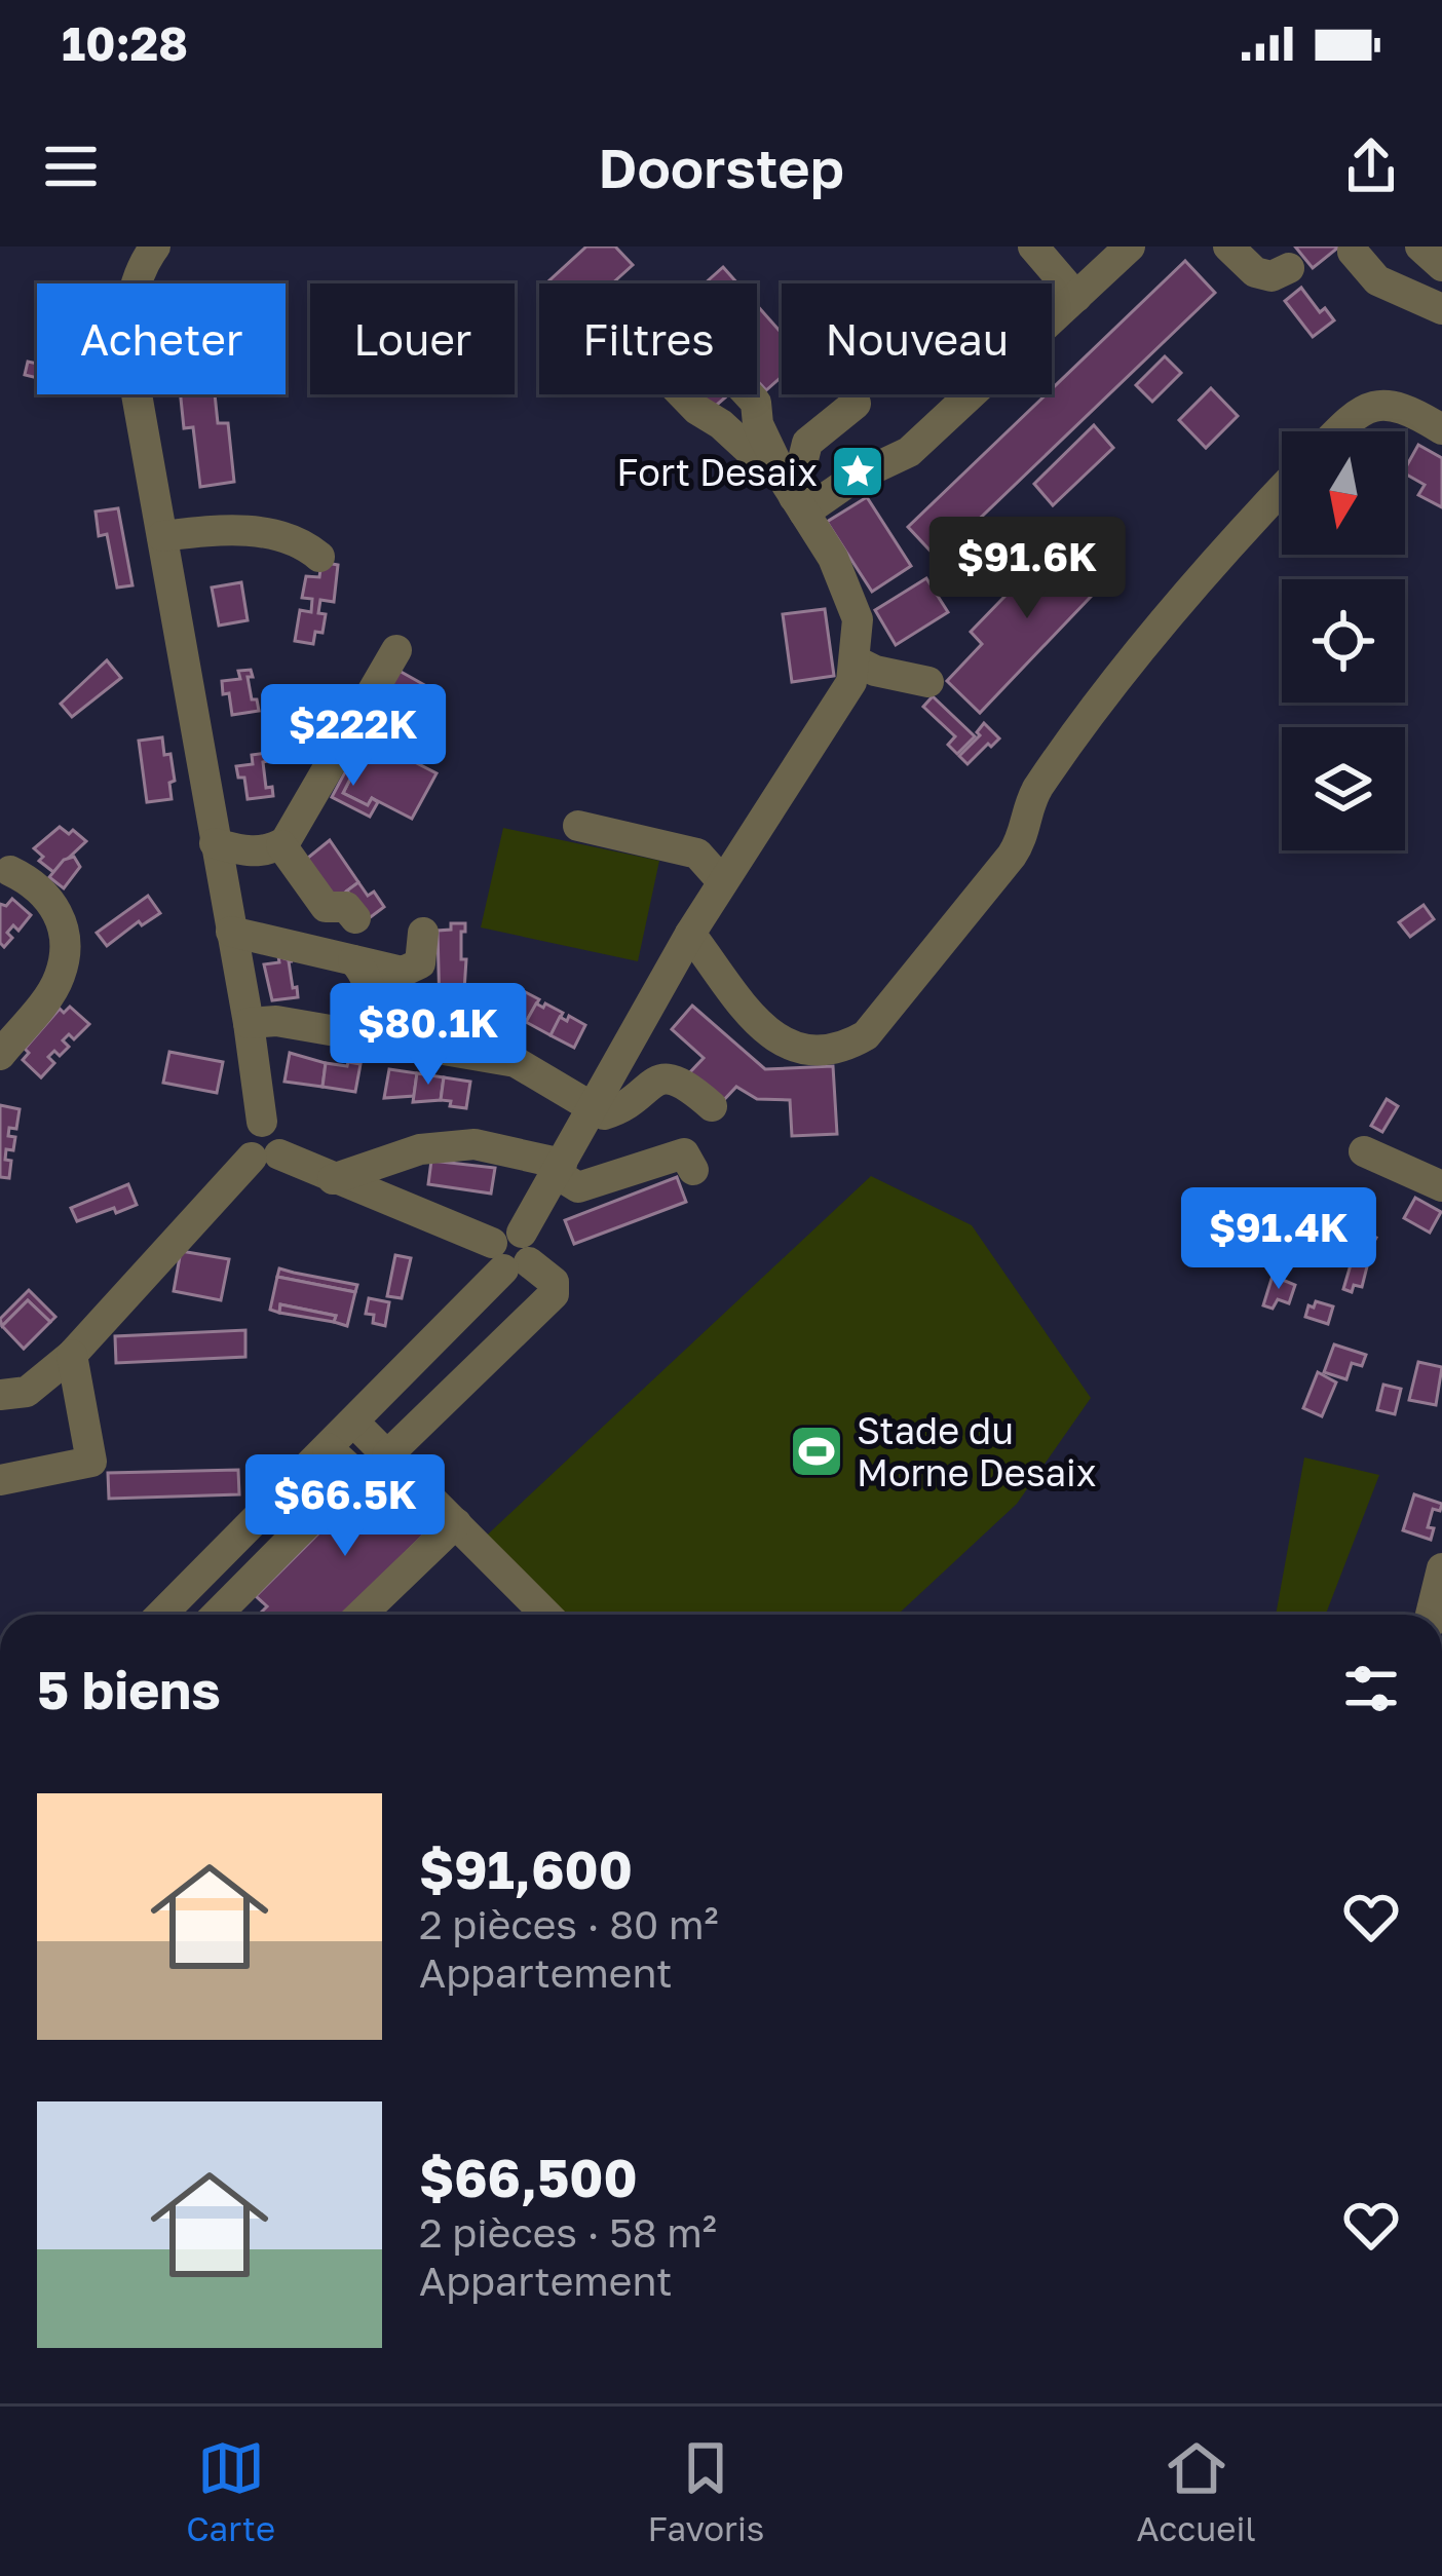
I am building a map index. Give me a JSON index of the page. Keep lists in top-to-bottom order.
{
  "places": {
    "place": ["Fort Desaix"],
    "sports": ["Stade du Morne Desaix"]
  },
  "north": "bottom",
  "page": {
    "status": "10:28",
    "header": "Doorstep",
    "chip": [
      "Acheter",
      "Louer",
      "Filtres",
      "Nouveau"
    ],
    "price": [
      "$91.6K",
      "$222K",
      "$80.1K",
      "$91.4K",
      "$66.5K"
    ],
    "heading": "5 biens",
    "list": [
      {
        "name": "$91,600",
        "note": "2 pièces · 80 m² · Appartement"
      },
      {
        "name": "$66,500",
        "note": "2 pièces · 58 m² · Appartement"
      }
    ],
    "tabs": ["Carte", "Favoris", "Accueil"]
  }
}
